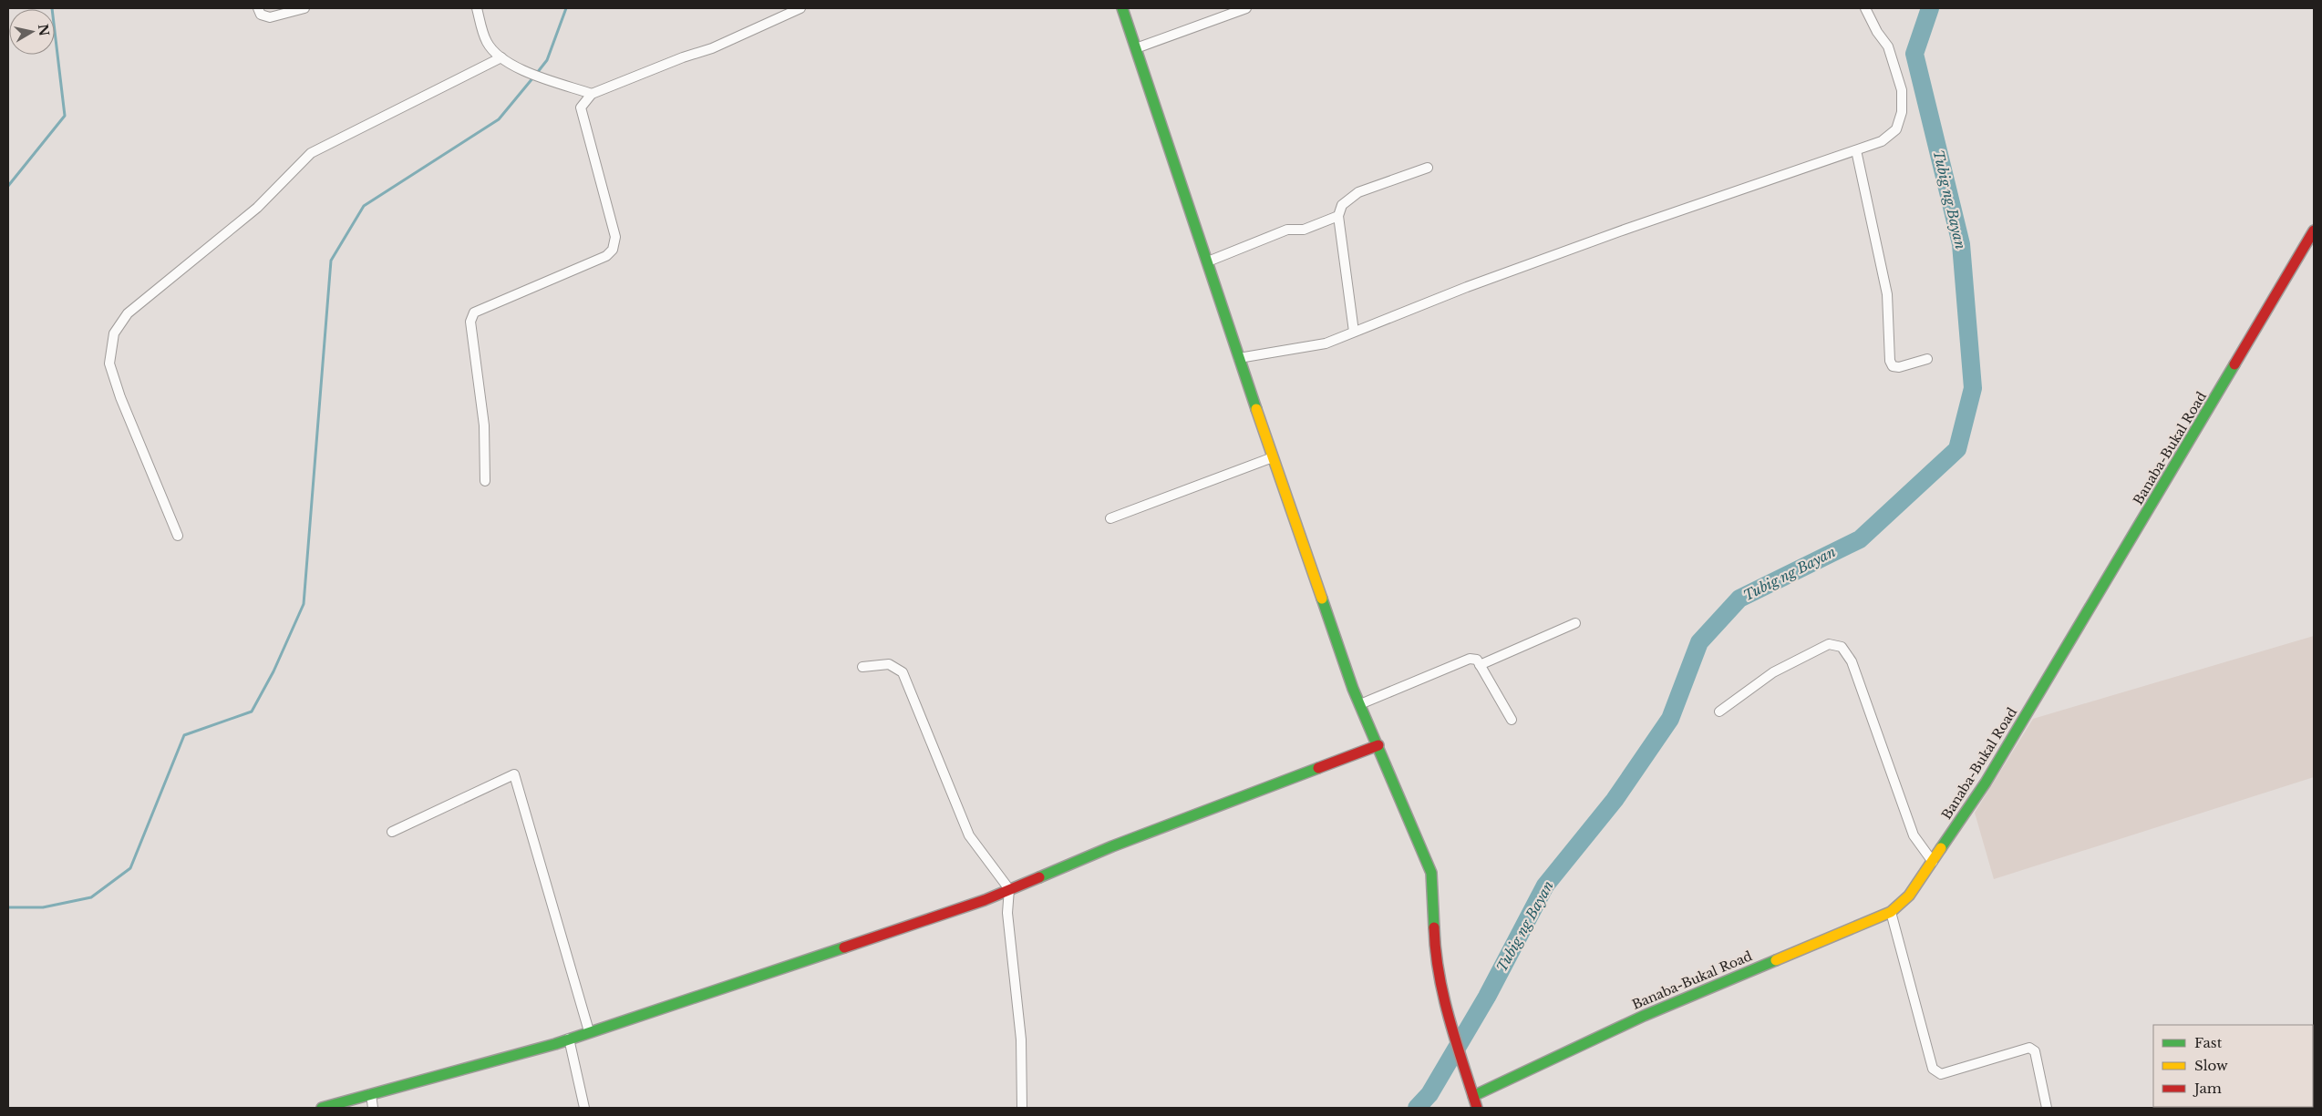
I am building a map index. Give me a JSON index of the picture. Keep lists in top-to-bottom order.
{
  "streets": {
    "street": ["Banaba-Bukal Road"]
  },
  "water": ["Tubig ng Bayan"],
  "legend": ["Fast", "Slow", "Jam"],
  "north": "right"
}
